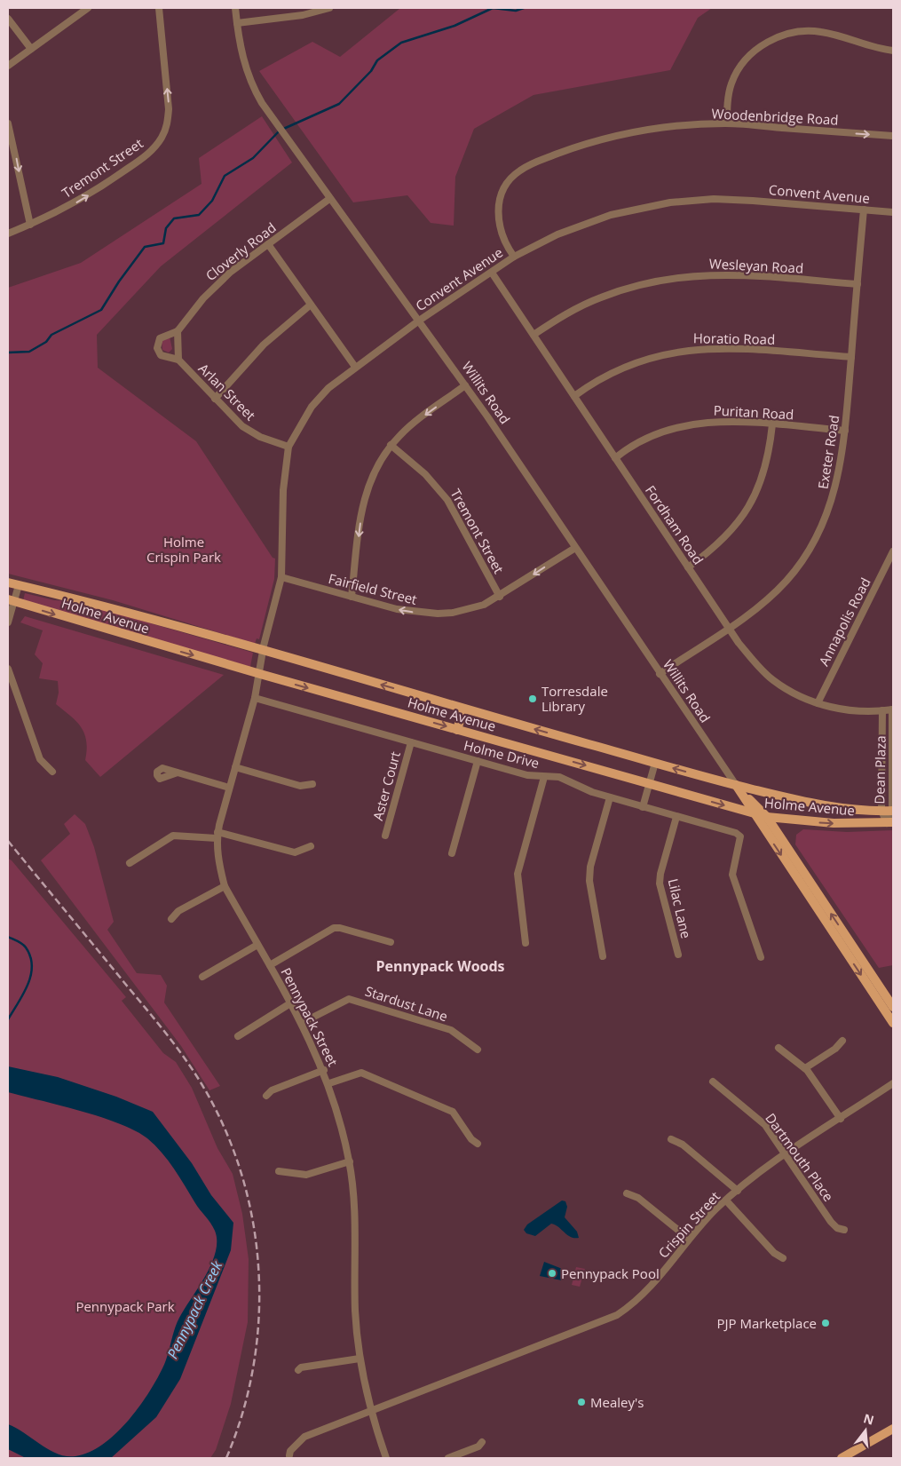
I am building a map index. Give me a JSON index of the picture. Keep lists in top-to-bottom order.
{
  "streets": {
    "main road": ["Willits Road", "Holme Avenue"],
    "street": [
      "Woodenbridge Road",
      "Tremont Street",
      "Convent Avenue",
      "Cloverly Road",
      "Wesleyan Road",
      "Horatio Road",
      "Arlan Street",
      "Puritan Road",
      "Exeter Road",
      "Fordham Road",
      "Fairfield Street",
      "Annapolis Road",
      "Holme Drive",
      "Dean Plaza",
      "Aster Court",
      "Lilac Lane",
      "Stardust Lane",
      "Pennypack Street",
      "Dartmouth Place",
      "Crispin Street"
    ]
  },
  "crossings": [
    ["Woodenbridge Road", "Convent Avenue"],
    ["Tremont Street", "Fairfield Street"],
    ["Convent Avenue", "Arlan Street"],
    ["Convent Avenue", "Willits Road"],
    ["Convent Avenue", "Exeter Road"],
    ["Convent Avenue", "Fordham Road"],
    ["Convent Avenue", "Fairfield Street"],
    ["Convent Avenue", "Holme Avenue"],
    ["Convent Avenue", "Pennypack Street"],
    ["Cloverly Road", "Arlan Street"],
    ["Cloverly Road", "Willits Road"],
    ["Wesleyan Road", "Exeter Road"],
    ["Wesleyan Road", "Fordham Road"],
    ["Horatio Road", "Exeter Road"],
    ["Horatio Road", "Fordham Road"],
    ["Willits Road", "Exeter Road"],
    ["Willits Road", "Fairfield Street"],
    ["Willits Road", "Holme Avenue"],
    ["Puritan Road", "Exeter Road"],
    ["Puritan Road", "Fordham Road"],
    ["Exeter Road", "Fordham Road"],
    ["Fordham Road", "Annapolis Road"],
    ["Fordham Road", "Dean Plaza"],
    ["Holme Avenue", "Dean Plaza"],
    ["Holme Avenue", "Pennypack Street"],
    ["Holme Drive", "Aster Court"],
    ["Holme Drive", "Lilac Lane"],
    ["Holme Drive", "Pennypack Street"],
    ["Stardust Lane", "Pennypack Street"],
    ["Pennypack Street", "Crispin Street"],
    ["Dartmouth Place", "Crispin Street"]
  ],
  "one_way": ["Tremont Street", "Fairfield Street"],
  "districts": ["Pennypack Woods"],
  "water": ["Pennypack Creek"],
  "parks": ["Holme Crispin Park", "Pennypack Park"],
  "places": [
    "Torresdale Library",
    "Pennypack Pool",
    "PJP Marketplace",
    "Mealey's"
  ],
  "north": "top"
}
